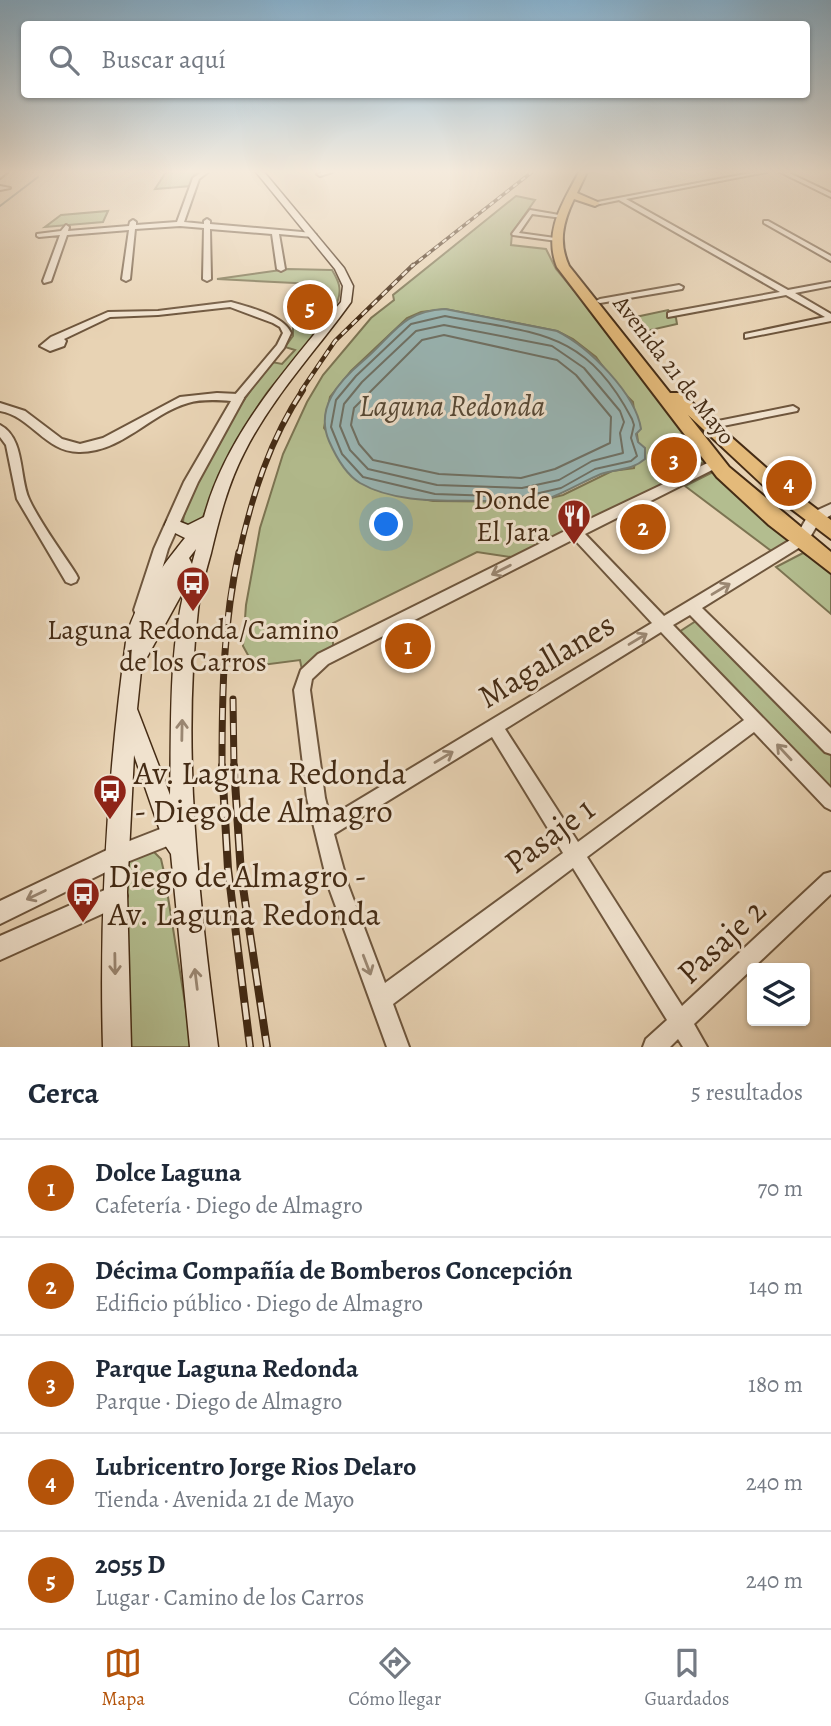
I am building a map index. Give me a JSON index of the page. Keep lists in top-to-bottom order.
{
  "streets": {
    "main road": ["Avenida 21 de Mayo"],
    "street": ["Magallanes", "Pasaje 1", "Pasaje 2"]
  },
  "crossings": [
    ["Avenida 21 de Mayo", "Magallanes"]
  ],
  "one_way": ["Magallanes"],
  "water": ["Laguna Redonda"],
  "places": {
    "restaurant": ["Donde El Jara"],
    "bus stop": ["Laguna Redonda/Camino de los Carros", "Av. Laguna Redonda - Diego de Almagro", "Diego de Almagro - Av. Laguna Redonda"]
  },
  "page": {
    "search": "Buscar aquí",
    "pins": [
      "5",
      "3",
      "4",
      "2",
      "1"
    ],
    "heading": ["Cerca", "5 resultados"],
    "list": [
      {
        "mark": "1",
        "name": "Dolce Laguna",
        "note": "Cafetería · Diego de Almagro",
        "value": "70 m"
      },
      {
        "mark": "2",
        "name": "Décima Compañía de Bomberos Concepción",
        "note": "Edificio público · Diego de Almagro",
        "value": "140 m"
      },
      {
        "mark": "3",
        "name": "Parque Laguna Redonda",
        "note": "Parque · Diego de Almagro",
        "value": "180 m"
      },
      {
        "mark": "4",
        "name": "Lubricentro Jorge Rios Delaro",
        "note": "Tienda · Avenida 21 de Mayo",
        "value": "240 m"
      },
      {
        "mark": "5",
        "name": "2055 D",
        "note": "Lugar · Camino de los Carros",
        "value": "240 m"
      }
    ],
    "nav": ["Mapa", "Cómo llegar", "Guardados"]
  }
}
